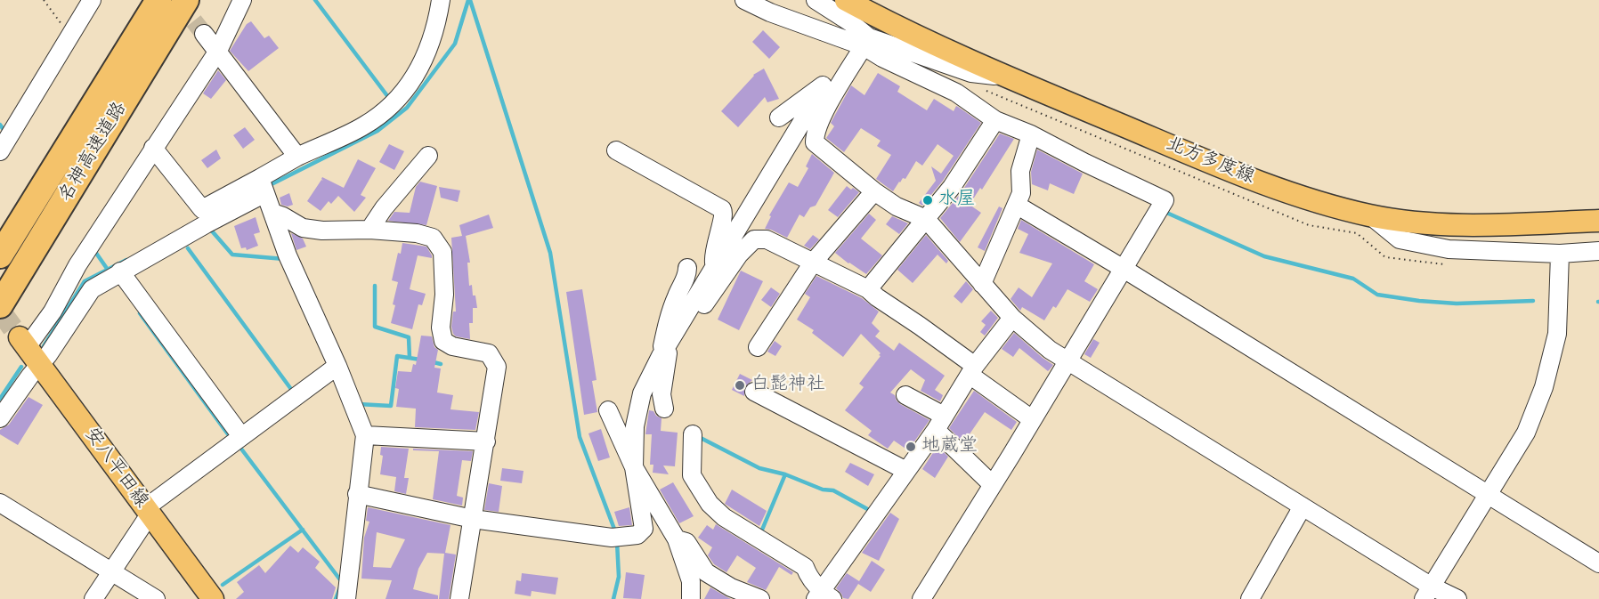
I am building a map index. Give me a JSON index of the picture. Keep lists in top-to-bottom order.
{
  "streets": {
    "highway": ["名神高速道路"],
    "main road": ["北方多度線", "安八平田線"]
  },
  "places": ["水屋", "白髭神社", "地蔵堂"]
}
